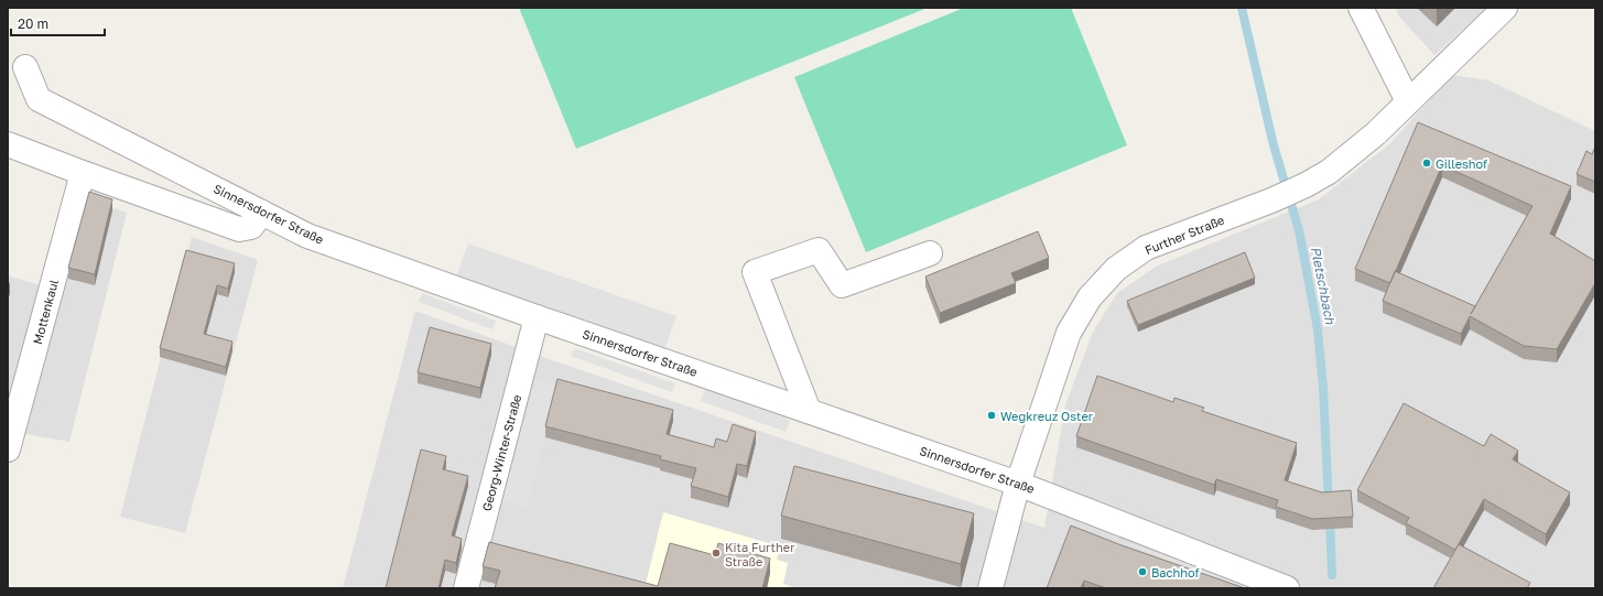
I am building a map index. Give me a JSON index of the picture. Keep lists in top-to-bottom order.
{
  "streets": {
    "street": [
      "Sinnersdorfer Straße",
      "Further Straße",
      "Mottenkaul",
      "Georg-Winter-Straße"
    ]
  },
  "crossings": [
    ["Sinnersdorfer Straße", "Further Straße"],
    ["Sinnersdorfer Straße", "Georg-Winter-Straße"]
  ],
  "water": ["Pletschbach"],
  "places": [
    "Gilleshof",
    "Wegkreuz Oster",
    "Kita Further Straße",
    "Bachhof"
  ],
  "scale_bar": "20 m"
}
